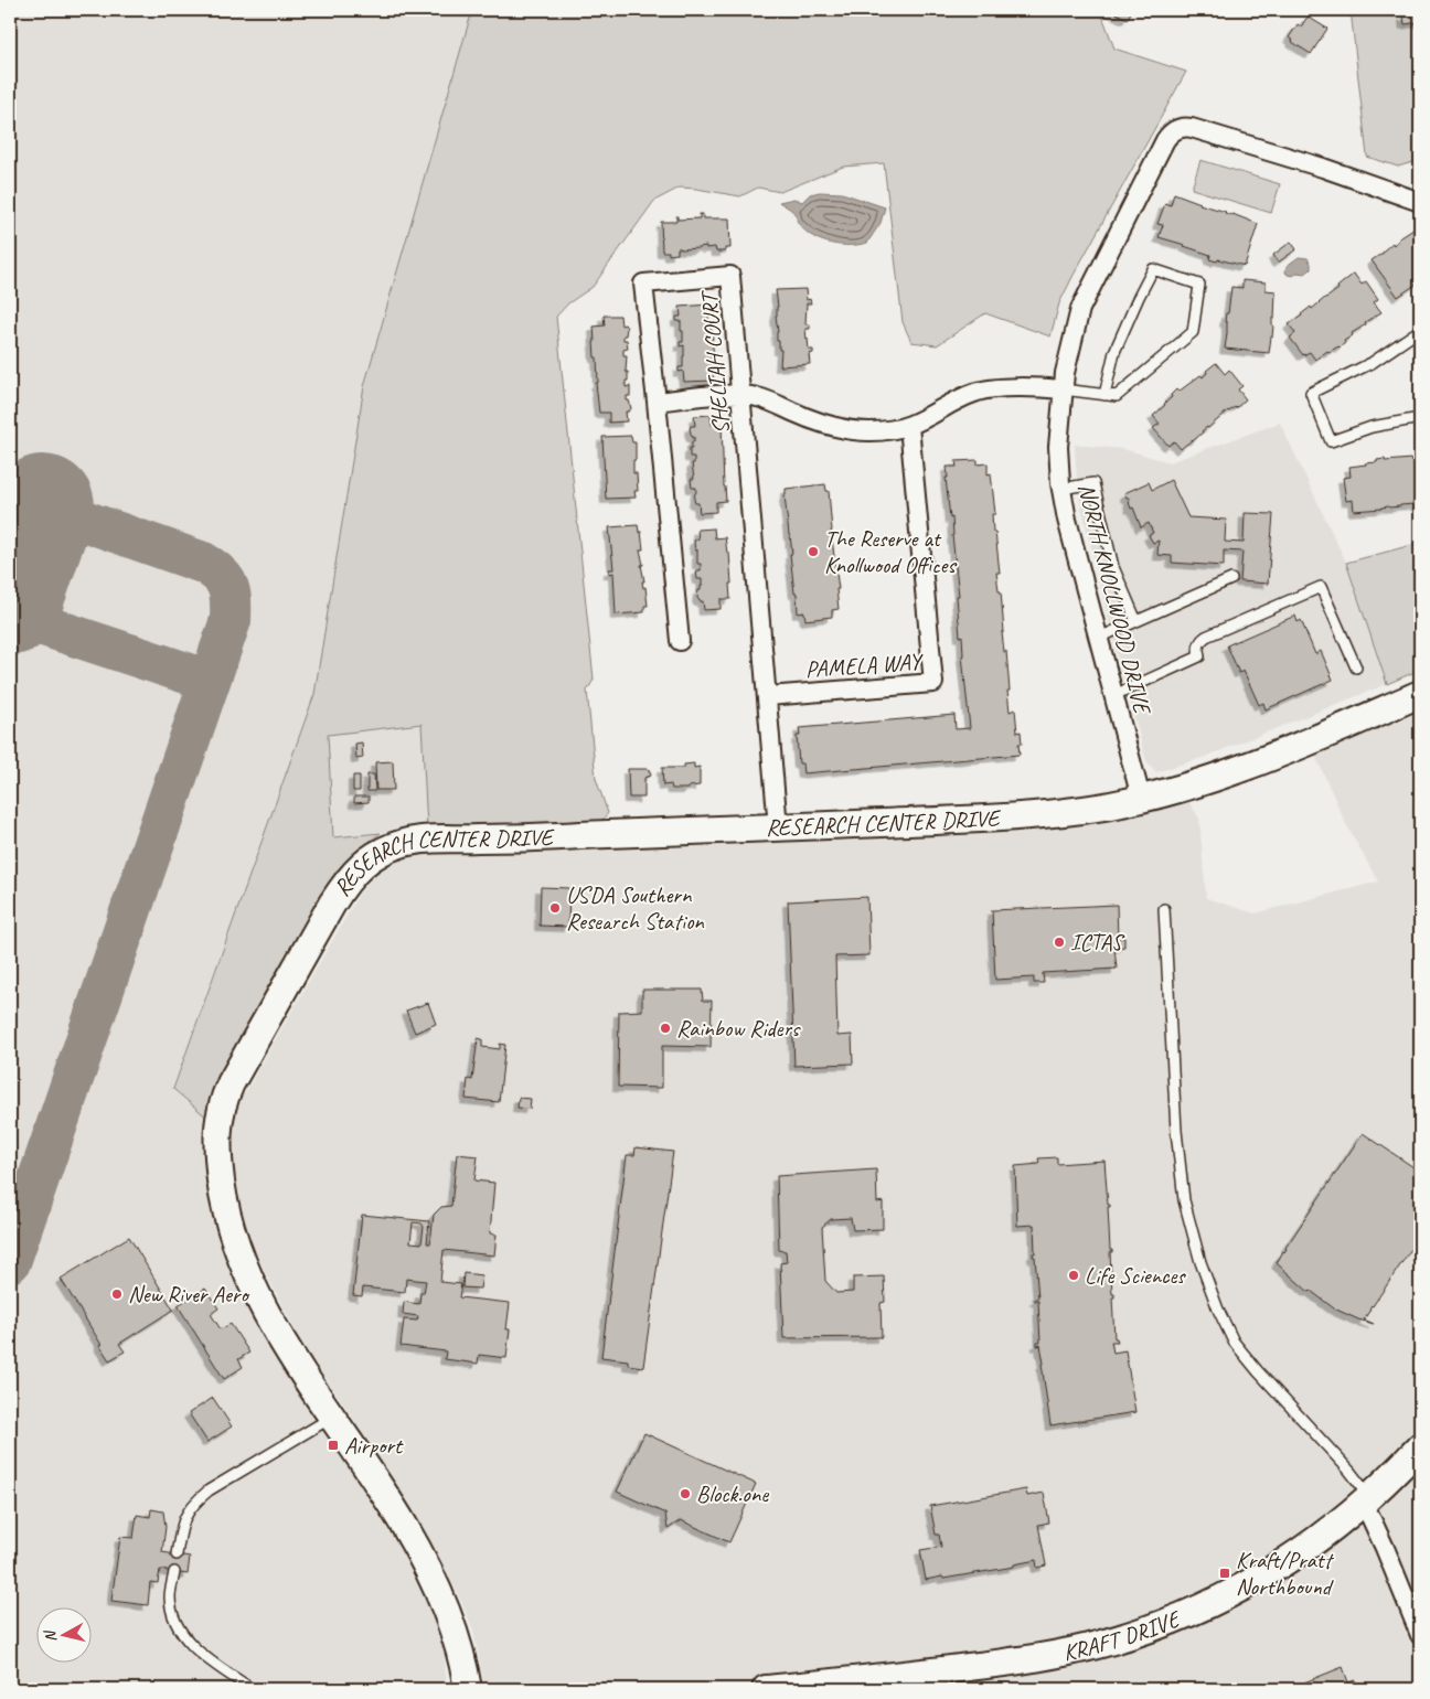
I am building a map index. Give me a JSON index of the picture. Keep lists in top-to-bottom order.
{
  "streets": {
    "main road": ["RESEARCH CENTER DRIVE", "KRAFT DRIVE"],
    "street": ["SHELIAH COURT", "NORTH KNOLLWOOD DRIVE", "PAMELA WAY"]
  },
  "crossings": [
    ["SHELIAH COURT", "PAMELA WAY"],
    ["SHELIAH COURT", "RESEARCH CENTER DRIVE"],
    ["NORTH KNOLLWOOD DRIVE", "RESEARCH CENTER DRIVE"]
  ],
  "places": {
    "other": [
      "The Reserve at Knollwood Offices",
      "USDA Southern Research Station",
      "ICTAS",
      "Rainbow Riders",
      "Life Sciences",
      "New River Aero",
      "Block.one"
    ],
    "transit": ["Airport", "Kraft/Pratt Northbound"]
  },
  "north": "left"
}
